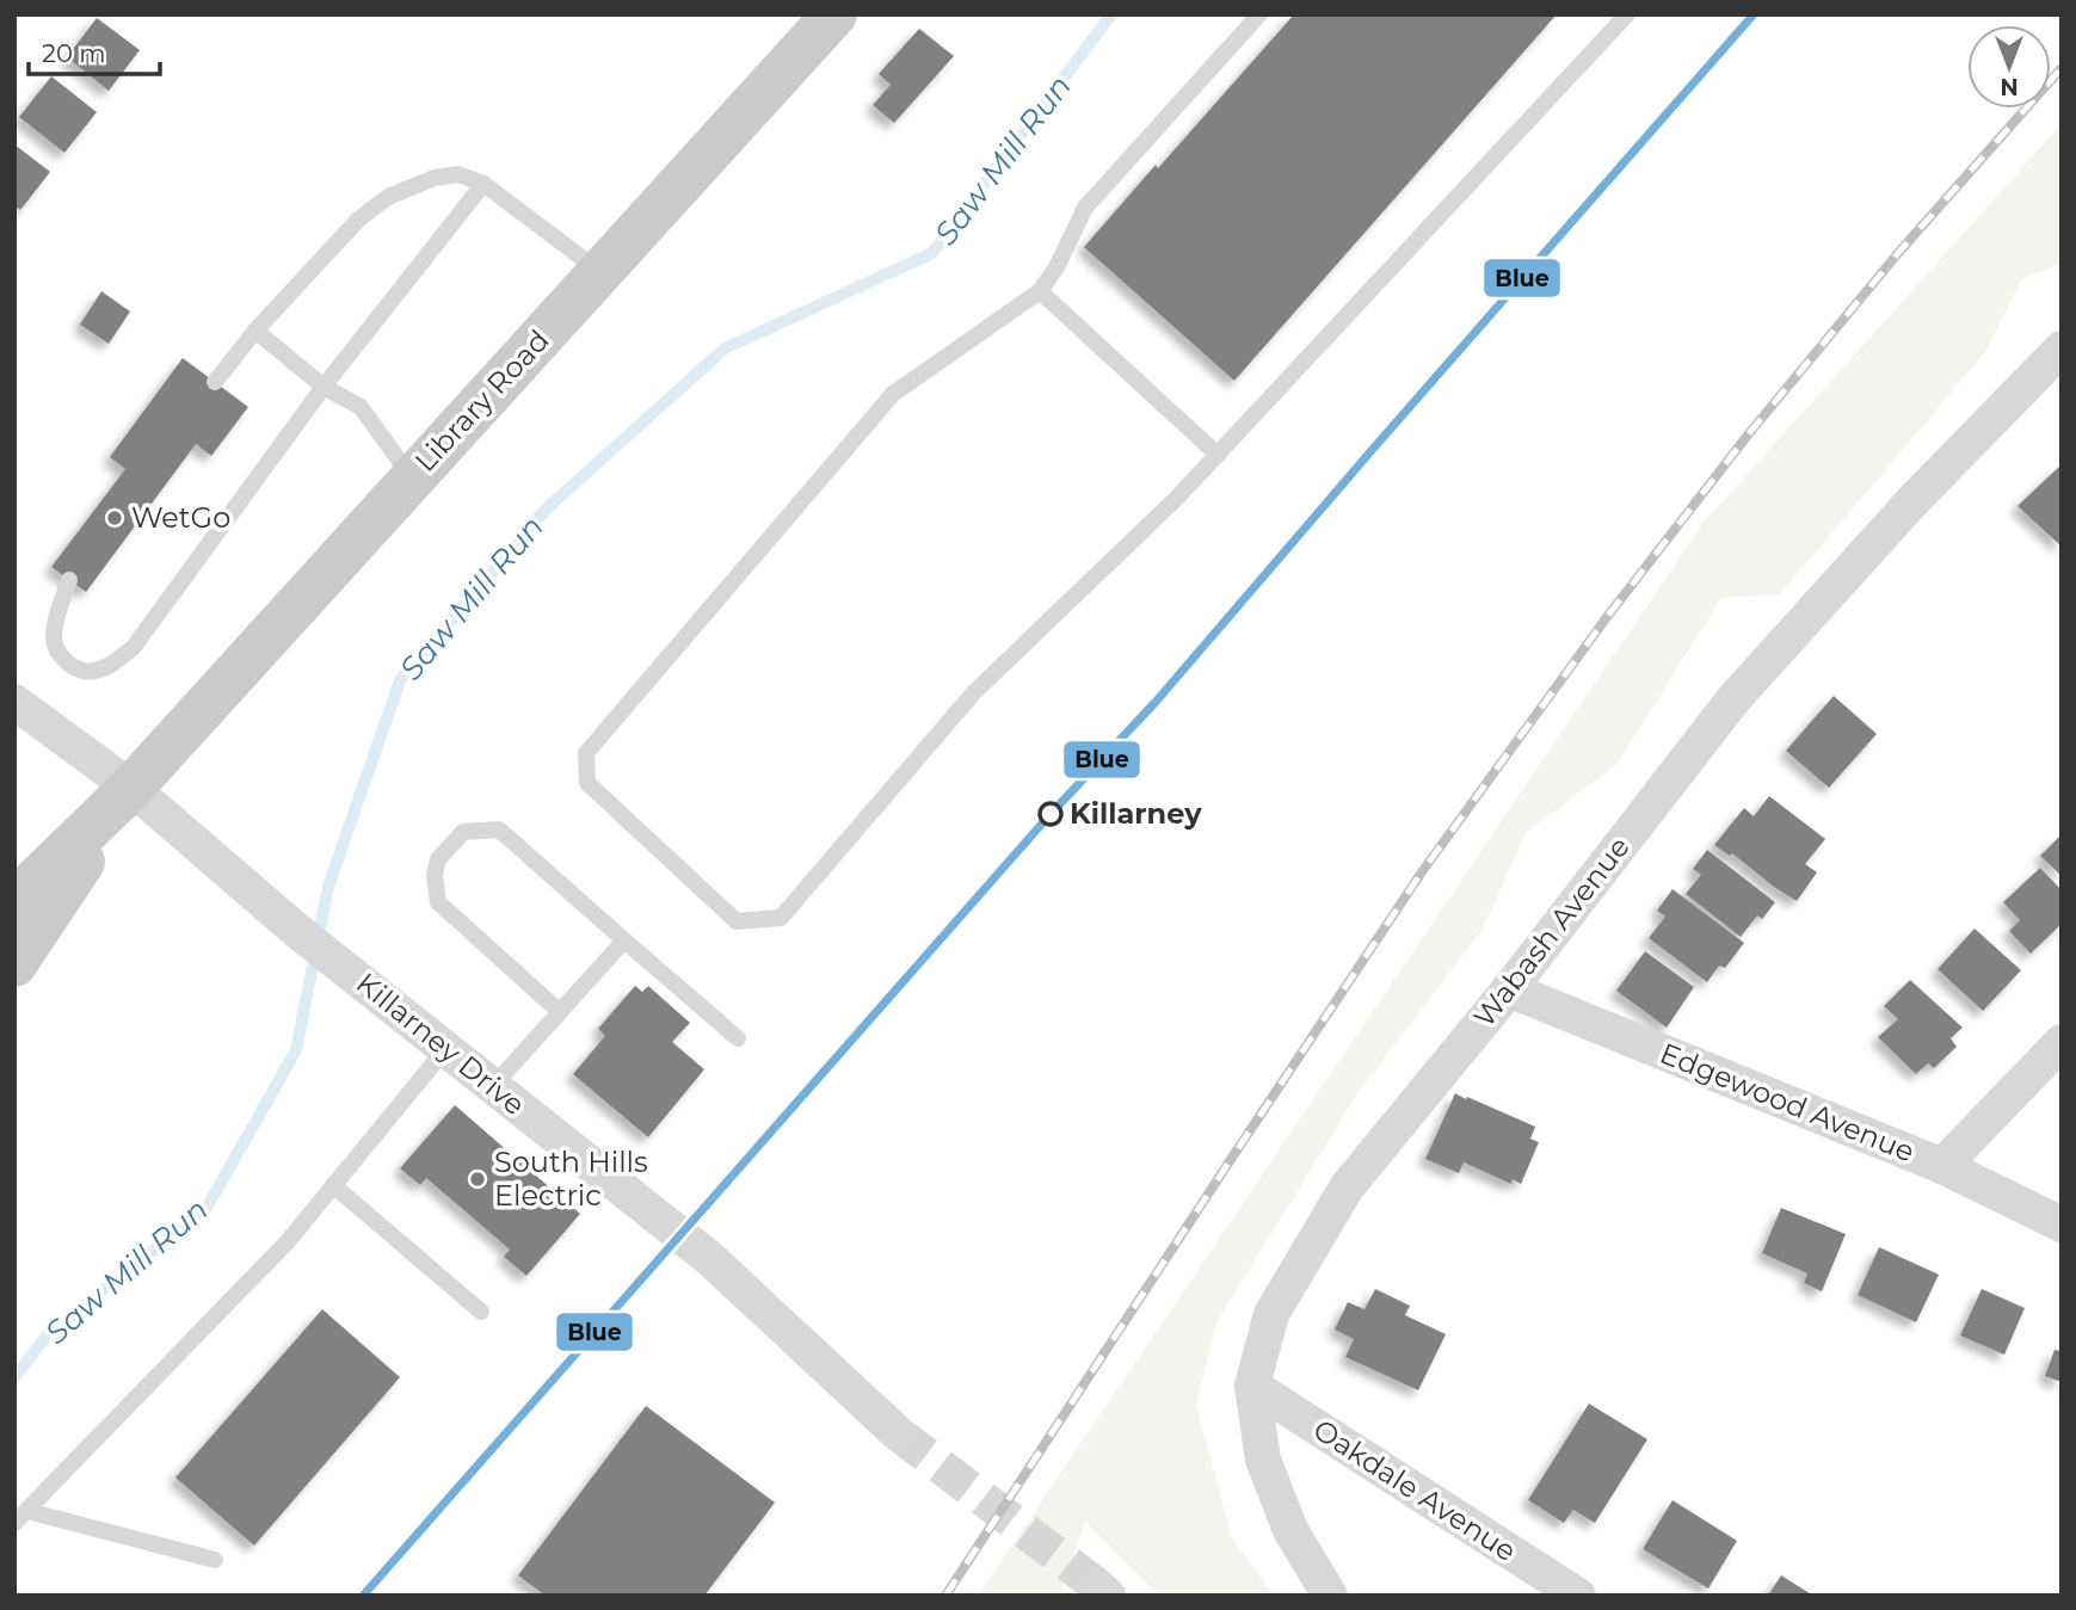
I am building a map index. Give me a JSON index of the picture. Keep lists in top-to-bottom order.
{
  "streets": {
    "main road": ["Library Road"],
    "street": [
      "Wabash Avenue",
      "Killarney Drive",
      "Edgewood Avenue",
      "Oakdale Avenue"
    ]
  },
  "crossings": [
    ["Library Road", "Killarney Drive"],
    ["Wabash Avenue", "Edgewood Avenue"],
    ["Wabash Avenue", "Oakdale Avenue"]
  ],
  "water": ["Saw Mill Run"],
  "places": ["WetGo", "Killarney", "South Hills Electric"],
  "lines": ["transit line Blue"],
  "scale_bar": "20 m",
  "north": "bottom"
}
